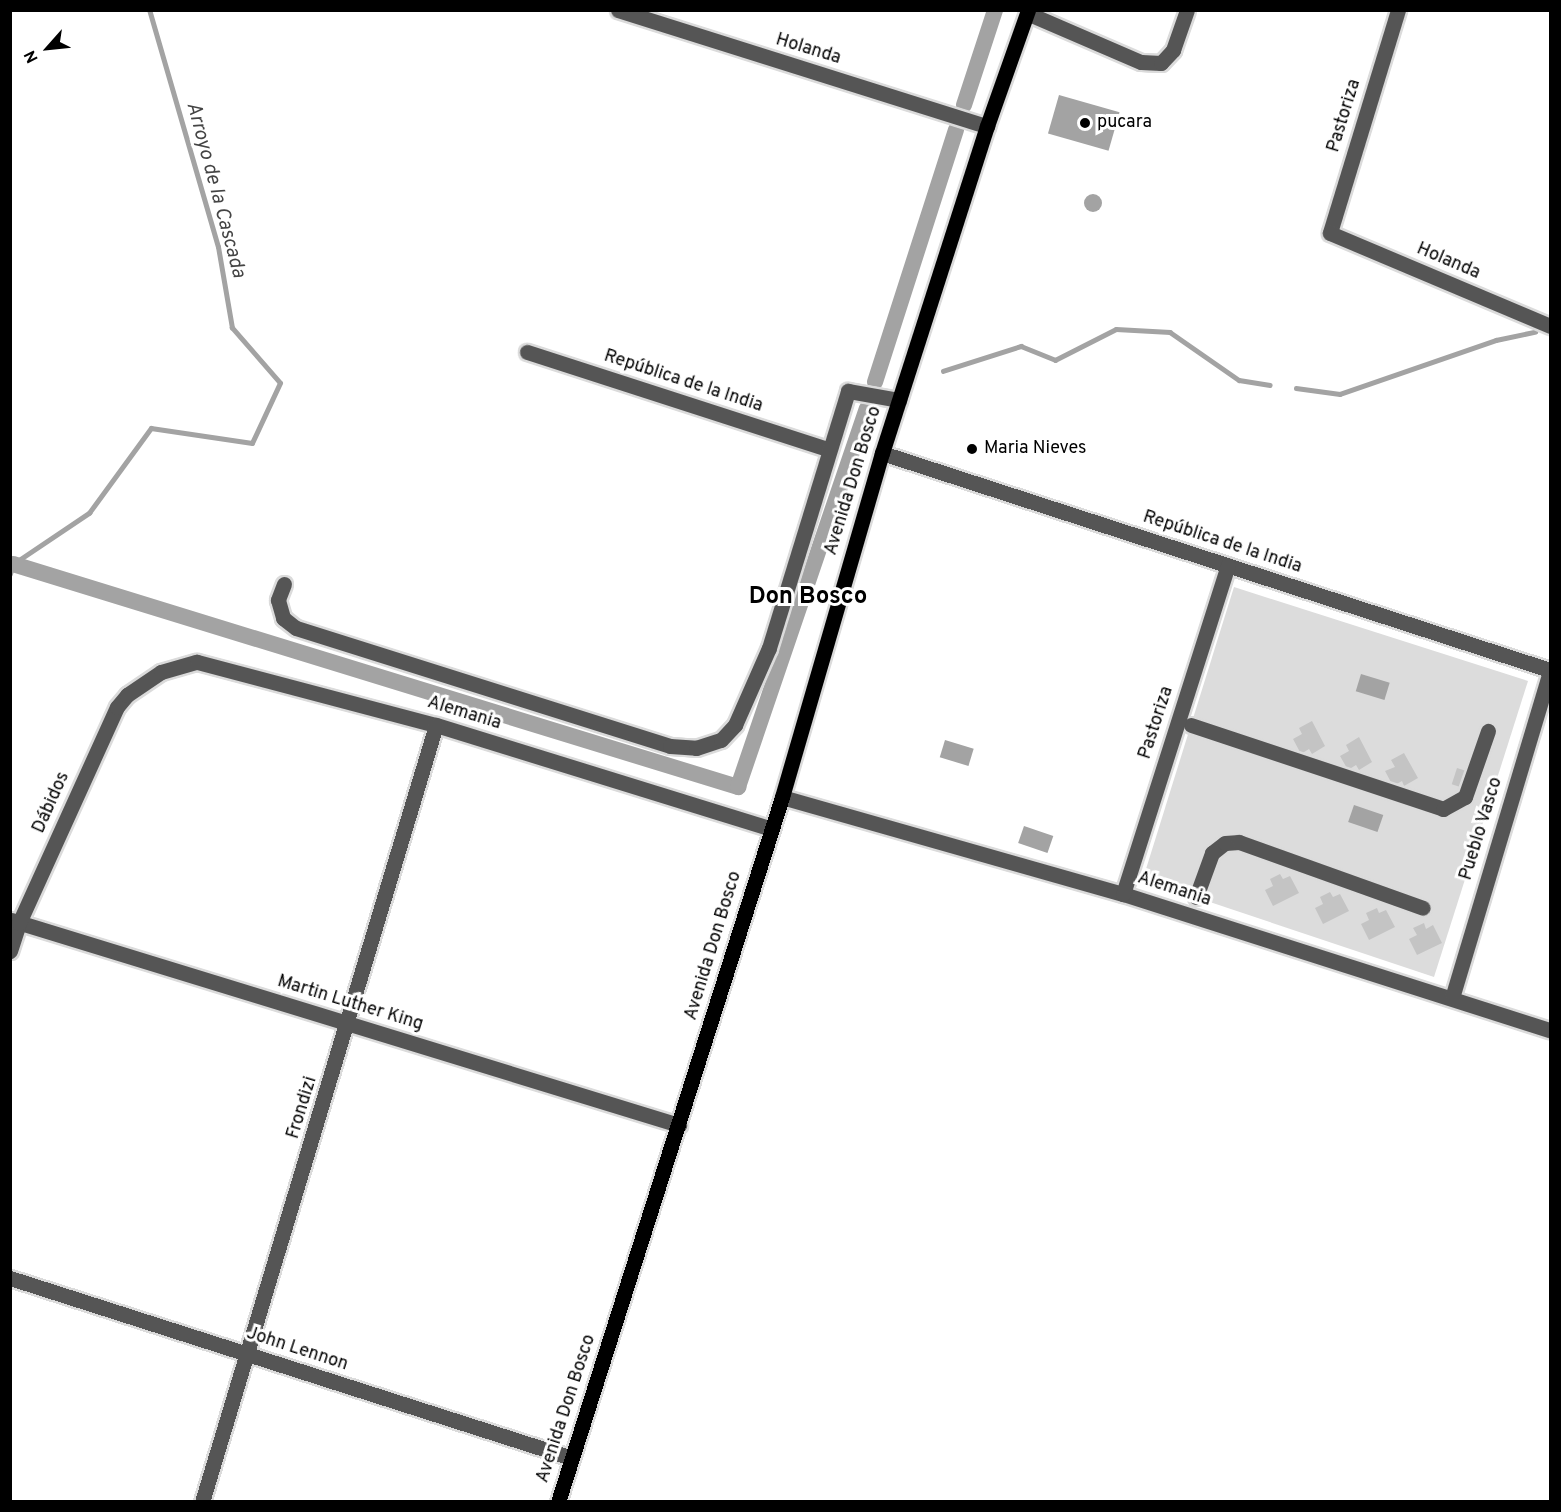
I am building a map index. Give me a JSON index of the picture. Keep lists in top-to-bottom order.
{
  "streets": {
    "main road": ["Avenida Don Bosco"],
    "street": [
      "Holanda",
      "Pastoriza",
      "República de la India",
      "Alemania",
      "Dábidos",
      "Pueblo Vasco",
      "Martin Luther King",
      "Frondizi",
      "John Lennon"
    ]
  },
  "crossings": [
    ["Holanda", "Pastoriza"],
    ["Holanda", "Avenida Don Bosco"],
    ["Pastoriza", "República de la India"],
    ["Pastoriza", "Alemania"],
    ["República de la India", "Avenida Don Bosco"],
    ["República de la India", "Pueblo Vasco"],
    ["Avenida Don Bosco", "Alemania"],
    ["Avenida Don Bosco", "Martin Luther King"],
    ["Avenida Don Bosco", "John Lennon"],
    ["Alemania", "Dábidos"],
    ["Alemania", "Pueblo Vasco"],
    ["Alemania", "Frondizi"],
    ["Dábidos", "Martin Luther King"],
    ["Martin Luther King", "Frondizi"],
    ["Frondizi", "John Lennon"]
  ],
  "districts": ["Don Bosco"],
  "water": ["Arroyo de la Cascada"],
  "places": ["pucara", "Maria Nieves"],
  "north": "bottom left"
}
